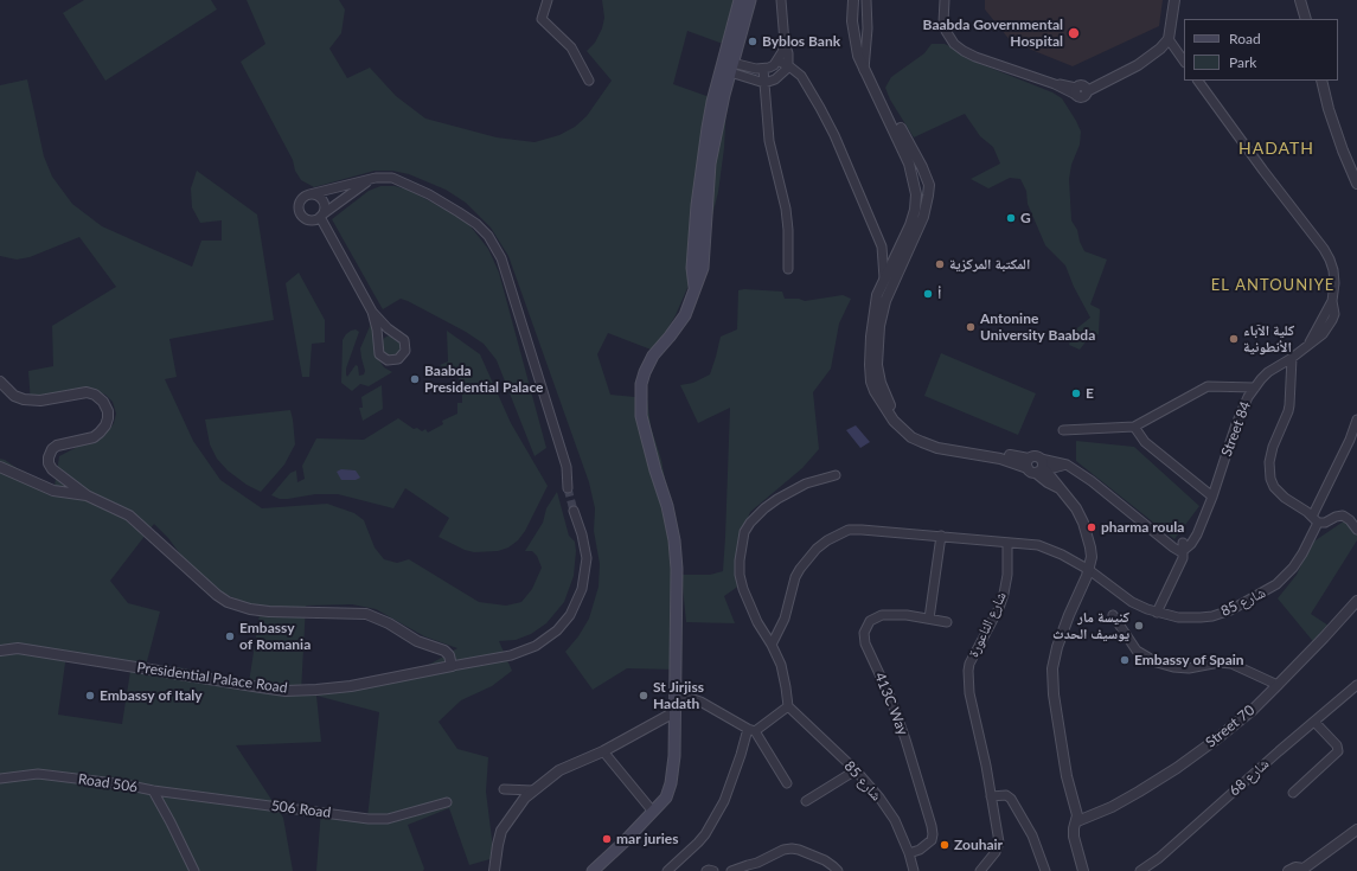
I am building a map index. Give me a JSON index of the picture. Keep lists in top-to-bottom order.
{
  "streets": {
    "street": [
      "Street 84",
      "شارع 85",
      "شارع الناعورة",
      "Presidential Palace Road",
      "413C Way",
      "Street 70",
      "شارع 68",
      "Road 506",
      "506 Road"
    ]
  },
  "crossings": [
    ["شارع 85", "413C Way"],
    ["Road 506", "506 Road"]
  ],
  "districts": ["HADATH", "EL ANTOUNIYE"],
  "places": [
    "Baabda Governmental Hospital",
    "Byblos Bank",
    "G",
    "المكتبة المركزية",
    "أ",
    "Antonine University Baabda",
    "كلية الآباء الأنطونية",
    "Baabda Presidential Palace",
    "E",
    "pharma roula",
    "كنيسة مار يوسيف الحدث",
    "Embassy of Romania",
    "Embassy of Spain",
    "Embassy of Italy",
    "St Jirjiss Hadath",
    "mar juries",
    "Zouhair"
  ],
  "legend": ["Road", "Park"]
}
